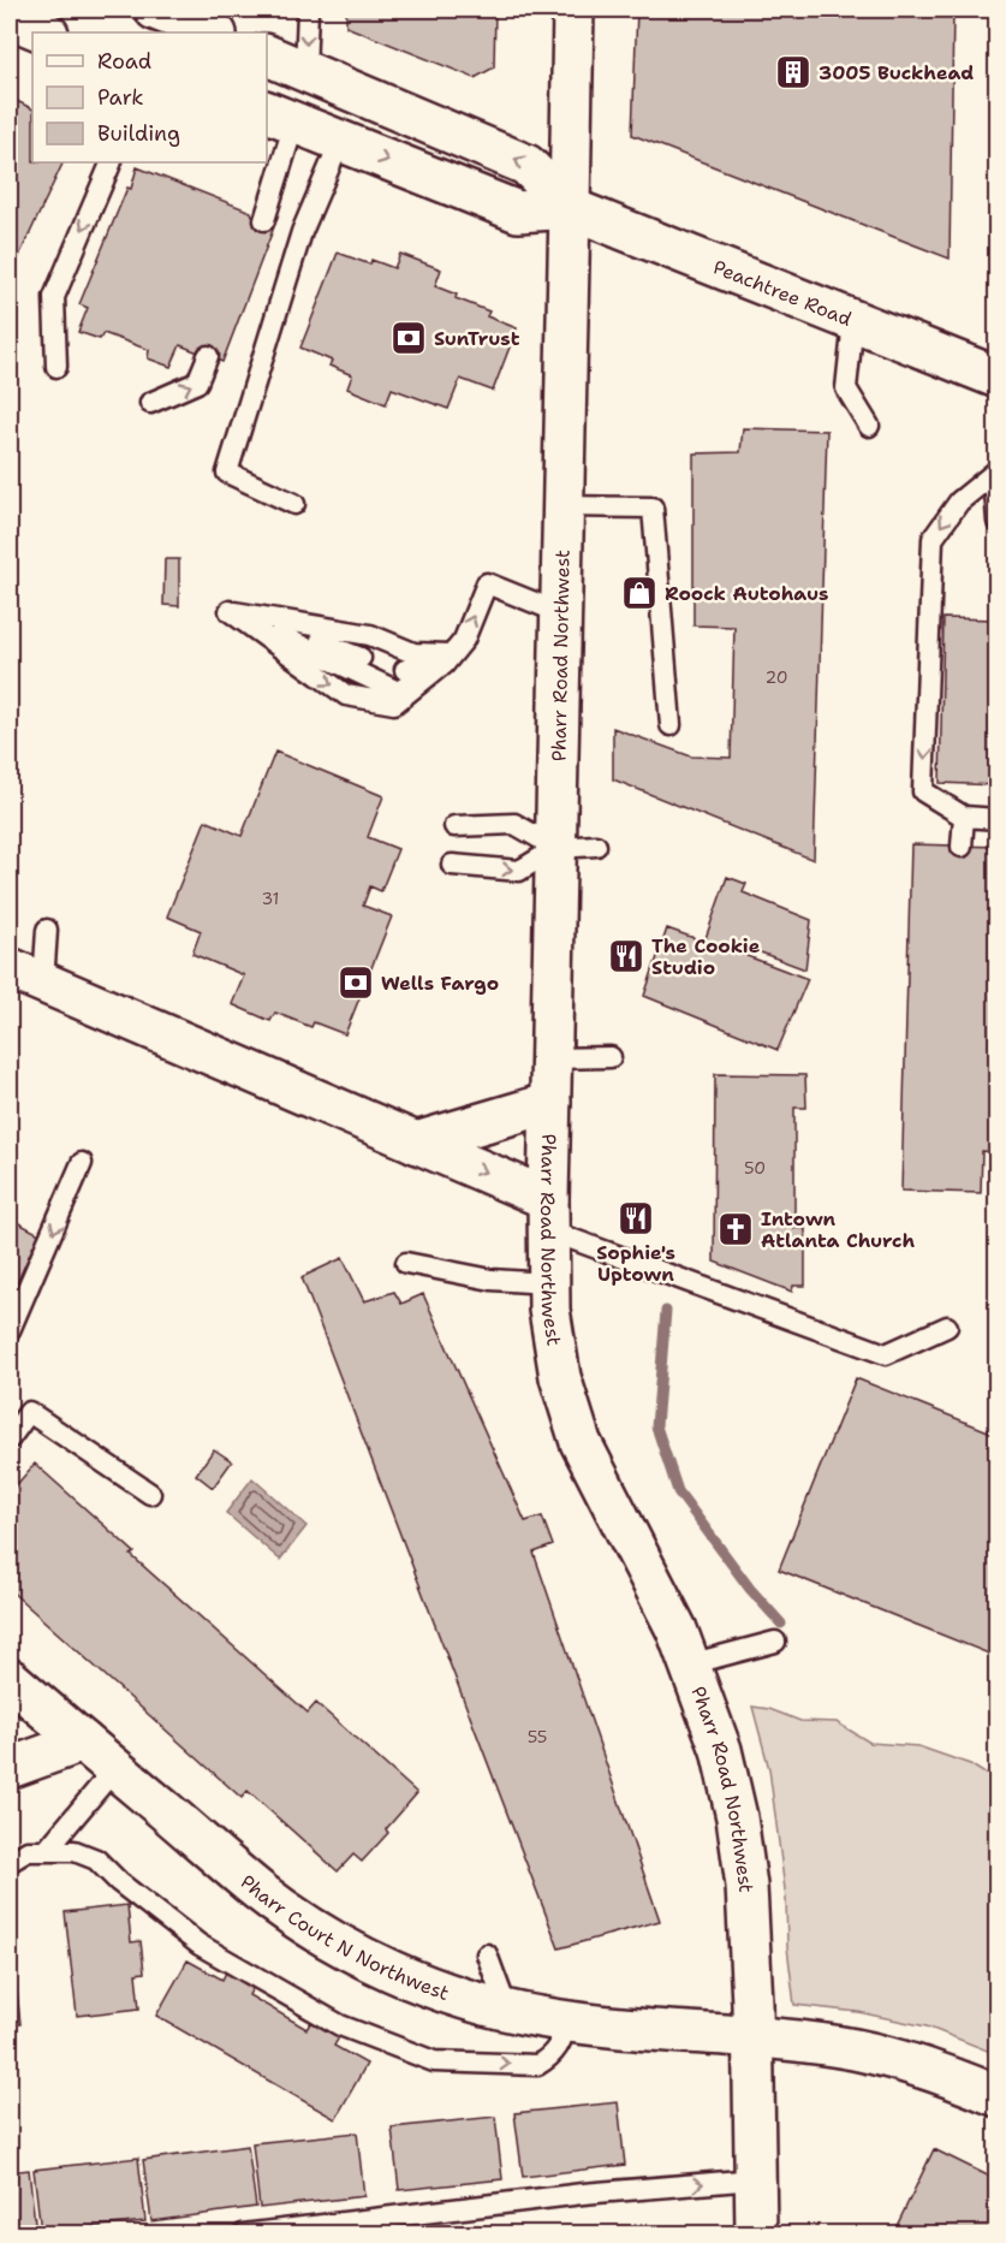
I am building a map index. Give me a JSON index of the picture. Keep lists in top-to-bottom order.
{
  "streets": {
    "main road": ["Peachtree Road", "Pharr Road Northwest", "Pharr Court N Northwest"]
  },
  "crossings": [
    ["Peachtree Road", "Pharr Road Northwest"],
    ["Pharr Road Northwest", "Pharr Court N Northwest"]
  ],
  "places": {
    "building": ["3005 Buckhead"],
    "bank": ["SunTrust", "Wells Fargo"],
    "shop": ["Roock Autohaus"],
    "restaurant": ["The Cookie Studio", "Sophie's Uptown"],
    "church": ["Intown Atlanta Church"]
  },
  "house_numbers": [
    "20",
    "31",
    "50",
    "55"
  ],
  "legend": ["Road", "Park", "Building"]
}
